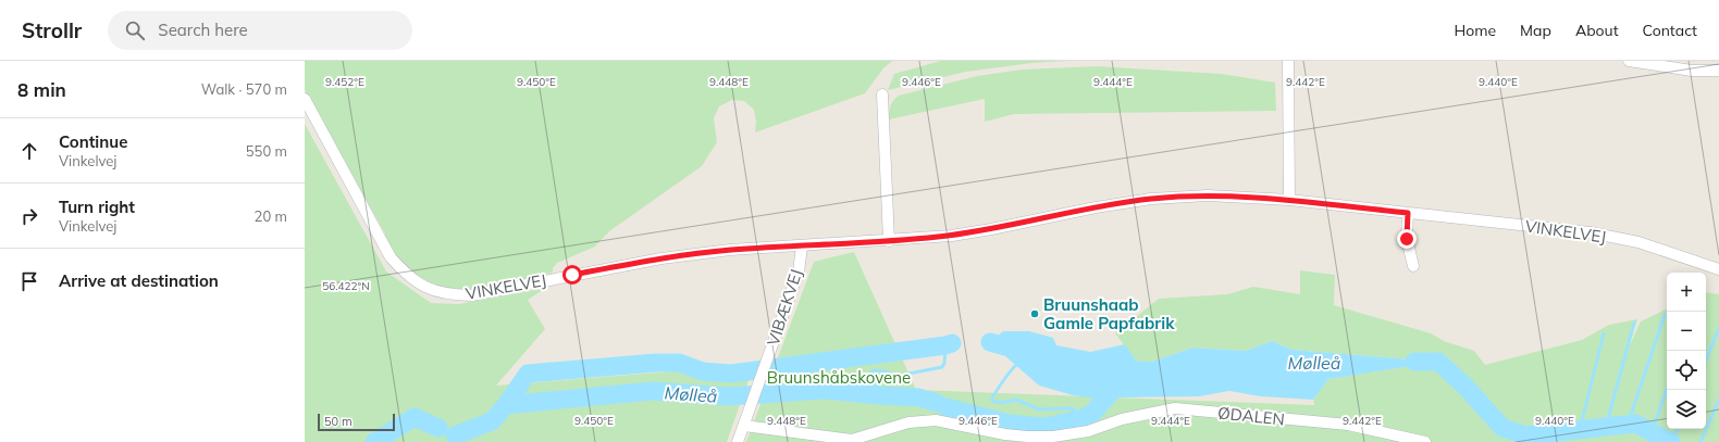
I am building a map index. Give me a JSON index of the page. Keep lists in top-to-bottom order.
{
  "streets": {
    "street": ["VINKELVEJ", "VIBÆKVEJ", "ØDALEN"]
  },
  "crossings": [
    ["VINKELVEJ", "VIBÆKVEJ"],
    ["VIBÆKVEJ", "ØDALEN"]
  ],
  "water": ["Mølleå"],
  "parks": ["Bruunshåbskovene"],
  "places": ["Bruunshaab Gamle Papfabrik"],
  "scale_bar": "50 m",
  "page": {
    "header": "Strollr",
    "search": "Search here",
    "nav": [
      "Home",
      "Map",
      "About",
      "Contact"
    ],
    "heading": ["8 min", "Walk · 570 m"],
    "list": [
      ["Continue", "Vinkelvej", "550 m"],
      ["Turn right", "Vinkelvej", "20 m"],
      "Arrive at destination"
    ],
    "map_buttons": ["+", "−"],
    "scale": "50 m"
  },
  "coordinates": [
    "9.452°E",
    "9.450°E",
    "9.448°E",
    "9.446°E",
    "9.444°E",
    "9.442°E",
    "9.440°E",
    "56.422°N"
  ]
}
